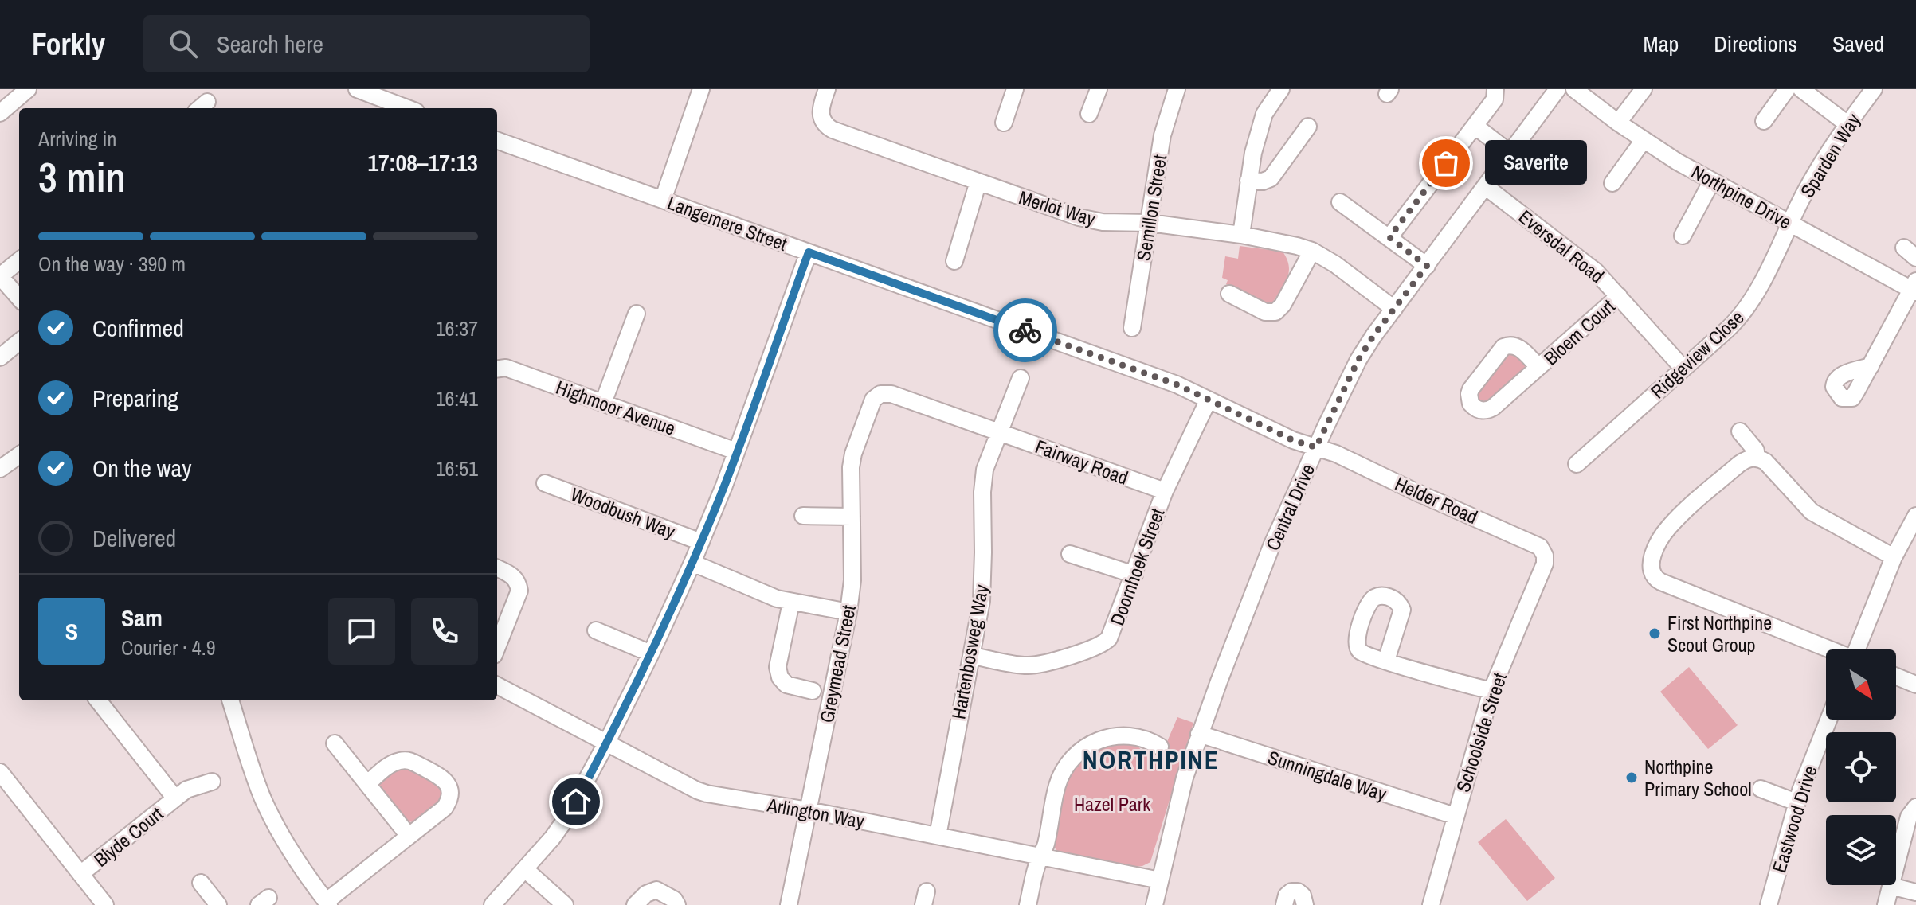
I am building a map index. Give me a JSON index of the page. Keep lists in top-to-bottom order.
{
  "streets": {
    "street": [
      "Sparden Way",
      "Northpine Drive",
      "Merlot Way",
      "Semillon Street",
      "Langemere Street",
      "Eversdal Road",
      "Bloem Court",
      "Ridgeview Close",
      "Highmoor Avenue",
      "Fairway Road",
      "Helder Road",
      "Central Drive",
      "Woodbush Way",
      "Doornhoek Street",
      "Hartenbosweg Way",
      "Greymead Street",
      "Schoolside Street",
      "Sunningdale Way",
      "Arlington Way",
      "Eastwood Drive",
      "Blyde Court"
    ]
  },
  "crossings": [
    ["Sparden Way", "Northpine Drive"],
    ["Sparden Way", "Ridgeview Close"],
    ["Northpine Drive", "Ridgeview Close"],
    ["Merlot Way", "Semillon Street"],
    ["Merlot Way", "Central Drive"],
    ["Langemere Street", "Helder Road"],
    ["Langemere Street", "Central Drive"],
    ["Langemere Street", "Doornhoek Street"],
    ["Eversdal Road", "Bloem Court"],
    ["Eversdal Road", "Ridgeview Close"],
    ["Eversdal Road", "Central Drive"],
    ["Fairway Road", "Doornhoek Street"],
    ["Fairway Road", "Hartenbosweg Way"],
    ["Fairway Road", "Greymead Street"],
    ["Helder Road", "Central Drive"],
    ["Helder Road", "Schoolside Street"],
    ["Central Drive", "Sunningdale Way"],
    ["Central Drive", "Arlington Way"],
    ["Doornhoek Street", "Hartenbosweg Way"],
    ["Hartenbosweg Way", "Arlington Way"],
    ["Greymead Street", "Arlington Way"],
    ["Schoolside Street", "Sunningdale Way"]
  ],
  "districts": ["NORTHPINE"],
  "parks": ["Hazel Park"],
  "places": ["Saverite", "First Northpine Scout Group", "Northpine Primary School"],
  "north": "bottom right",
  "page": {
    "header": "Forkly",
    "search": "Search here",
    "nav": ["Map", "Directions", "Saved"],
    "heading": ["3 min", "Arriving in", "17:08–17:13"],
    "panel": ["Sam", "Courier · 4.9"],
    "bubble": "Saverite",
    "bar": "On the way · 390 m",
    "list": [
      ["Confirmed", "16:37"],
      ["Preparing", "16:41"],
      ["On the way", "16:51"],
      "Delivered"
    ],
    "round": "S"
  }
}
